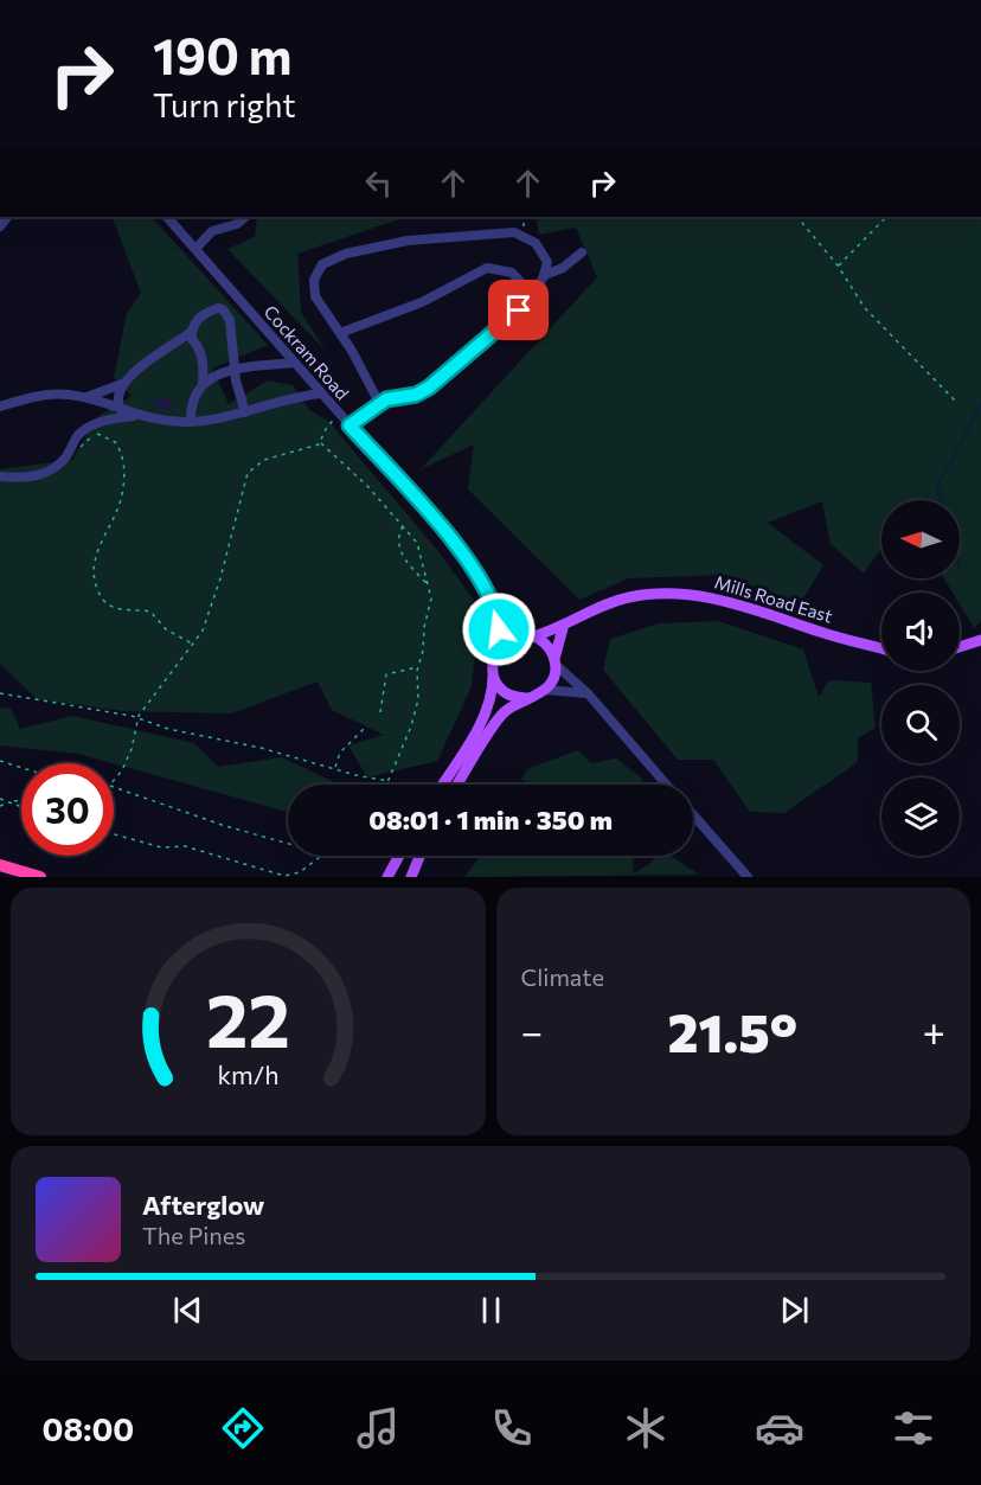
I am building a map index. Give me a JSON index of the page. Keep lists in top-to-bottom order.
{
  "streets": {
    "main road": ["Mills Road East"],
    "street": ["Cockram Road"]
  },
  "crossings": [
    ["Cockram Road", "Mills Road East"]
  ],
  "north": "left",
  "page": {
    "turn": ["190 m", "Turn right"],
    "limit": "30",
    "trip": "08:01 · 1 min · 350 m",
    "tile": "Climate",
    "heat": ["−", "21.5°", "+"],
    "song": ["Afterglow", "The Pines"],
    "tabs": "08:00",
    "gauge": ["22", "km/h"]
  }
}
